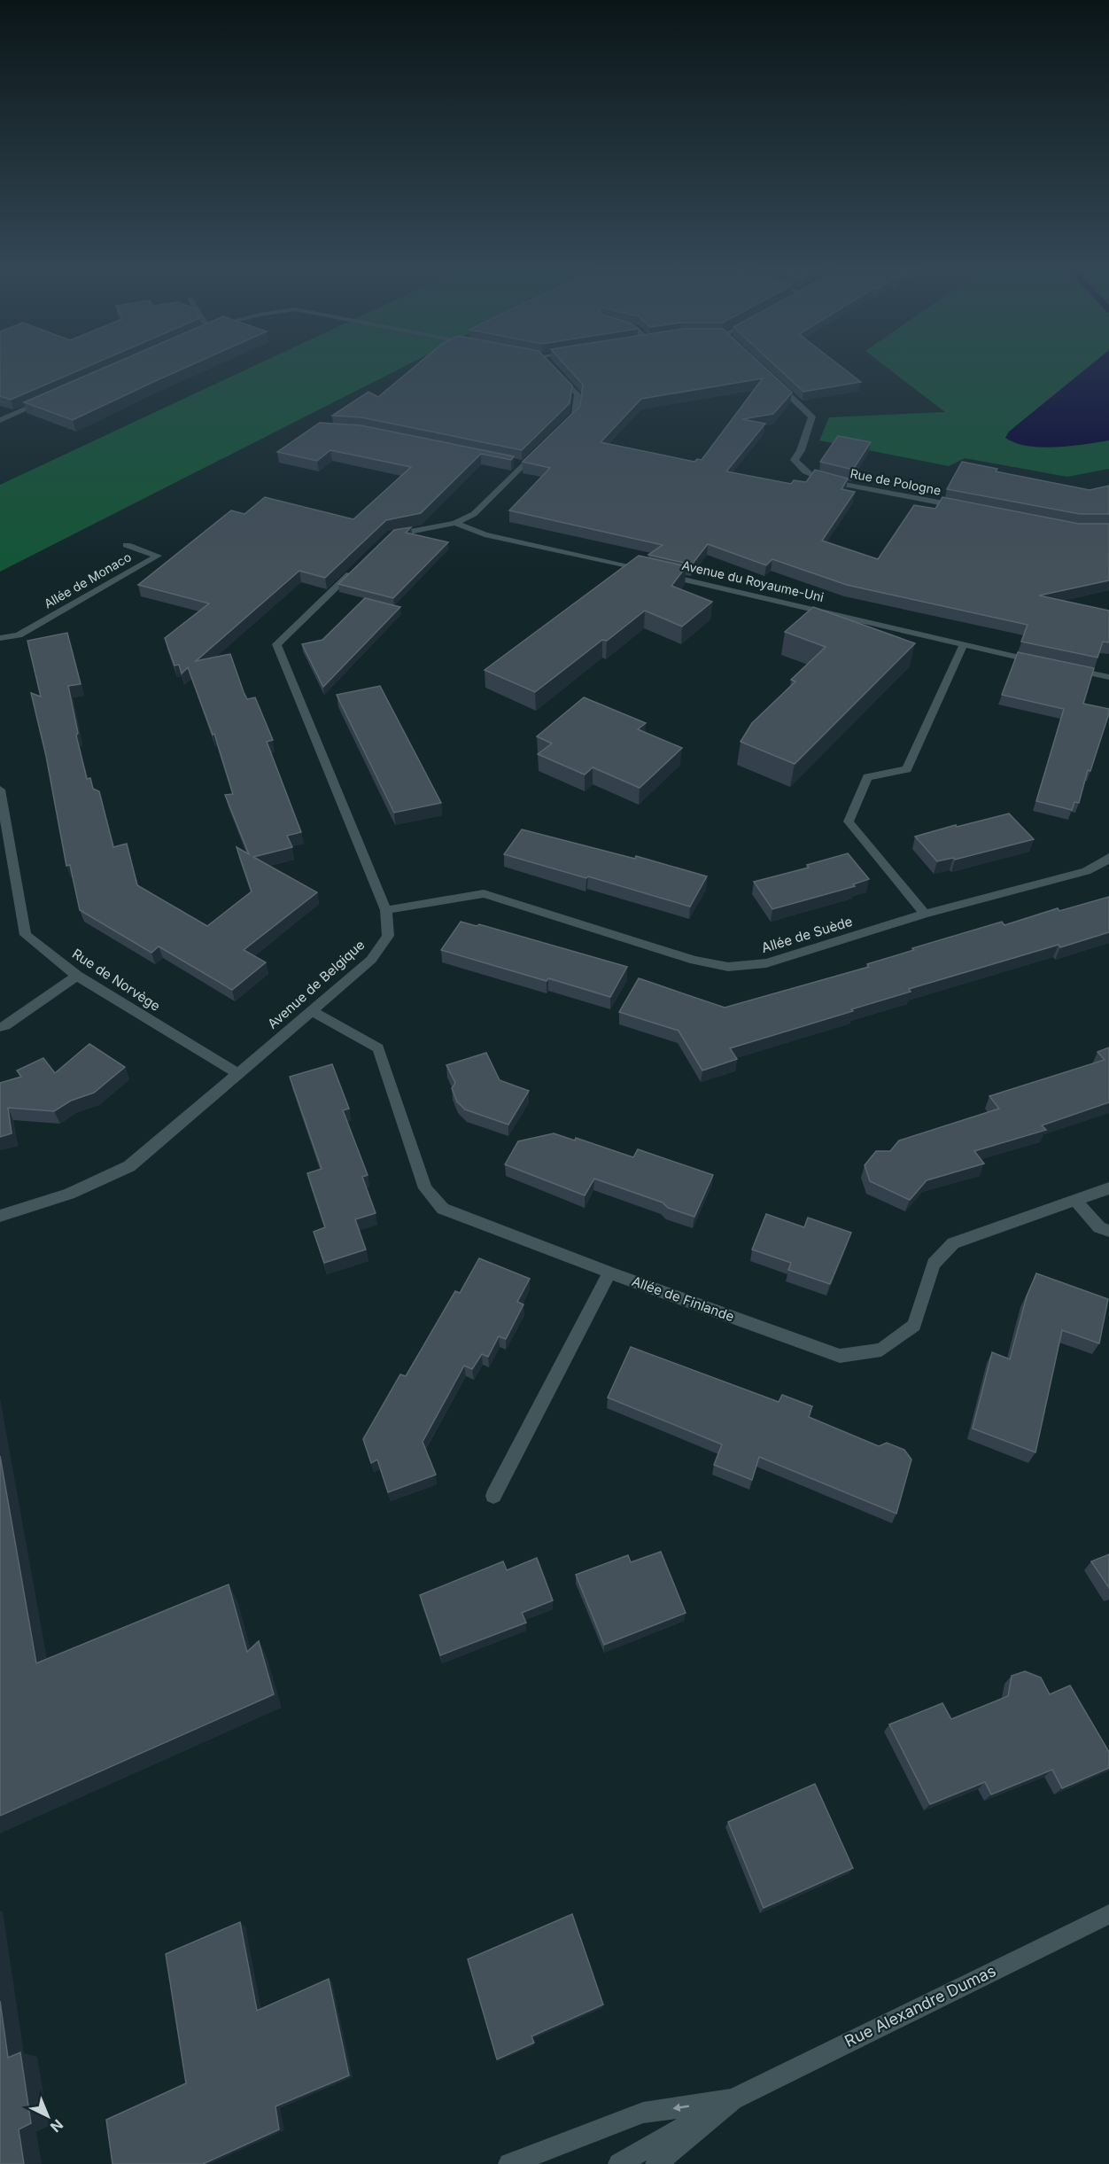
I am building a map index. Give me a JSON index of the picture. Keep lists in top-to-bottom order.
{
  "streets": {
    "street": [
      "Rue de Pologne",
      "Allée de Monaco",
      "Avenue du Royaume-Uni",
      "Allée de Suède",
      "Rue de Norvège",
      "Avenue de Belgique",
      "Allée de Finlande",
      "Rue Alexandre Dumas"
    ]
  },
  "crossings": [
    ["Allée de Suède", "Avenue de Belgique"],
    ["Rue de Norvège", "Avenue de Belgique"],
    ["Avenue de Belgique", "Allée de Finlande"]
  ],
  "north": "bottom right"
}
